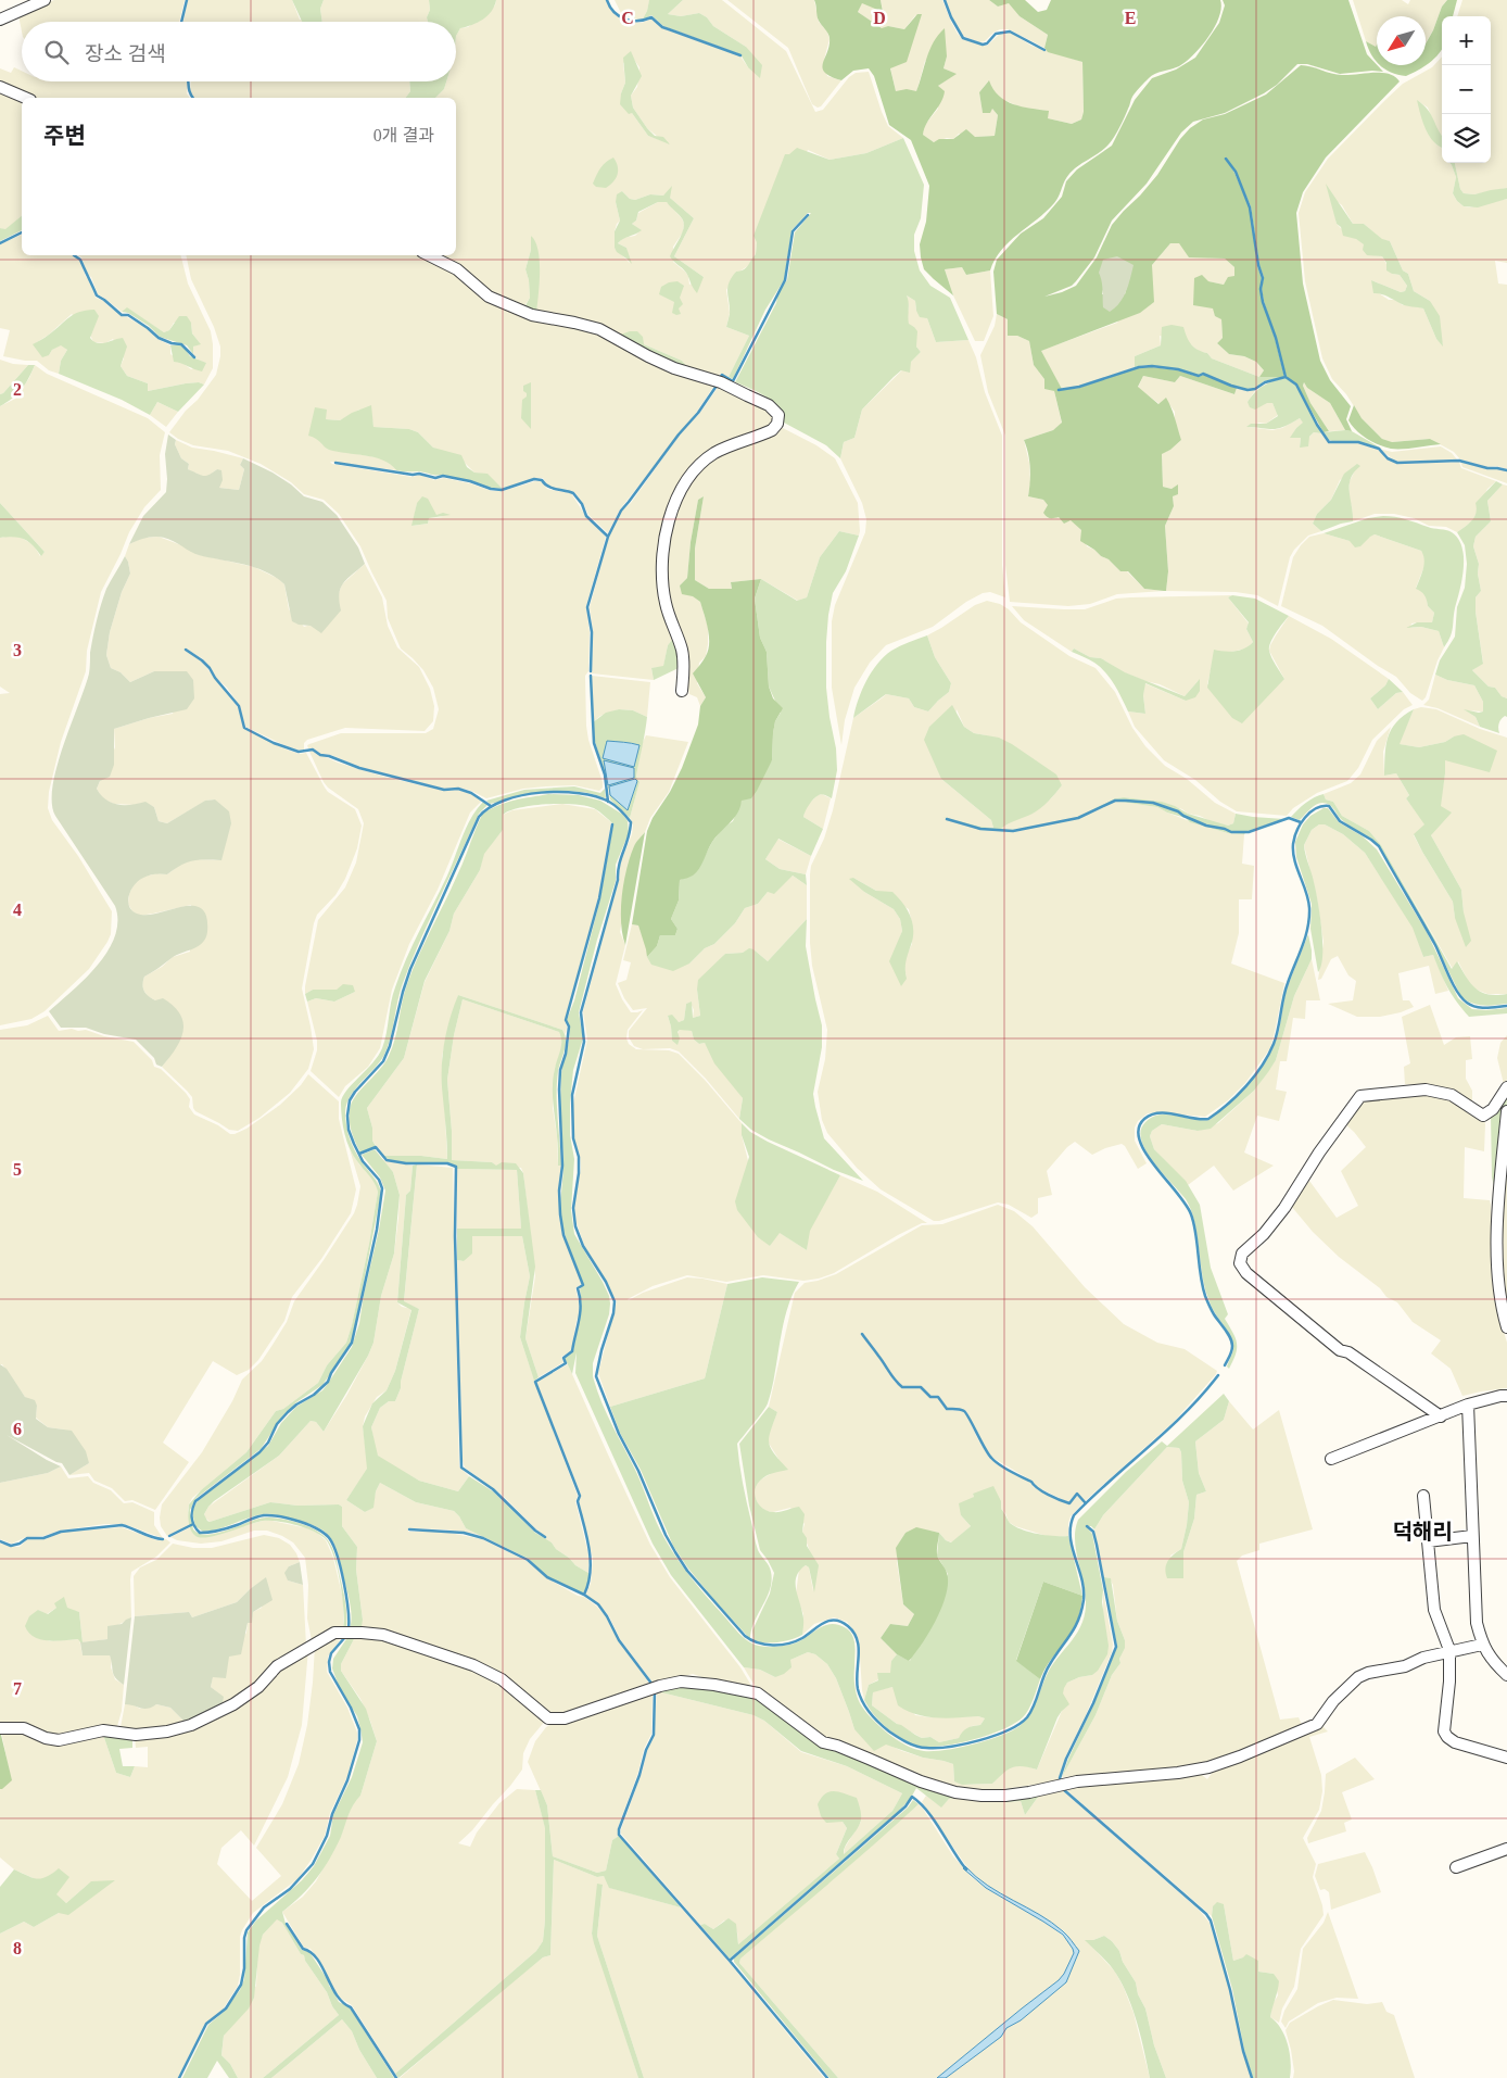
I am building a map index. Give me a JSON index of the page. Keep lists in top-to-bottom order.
{
  "districts": ["덕해리"],
  "north": "bottom left",
  "page": {
    "map_buttons": ["+", "−"],
    "search": "장소 검색",
    "heading": ["주변", "0개 결과"]
  },
  "grid": {
    "columns": ["C", "D", "E"],
    "rows": [
      "2",
      "3",
      "4",
      "5",
      "6",
      "7",
      "8"
    ]
  }
}
